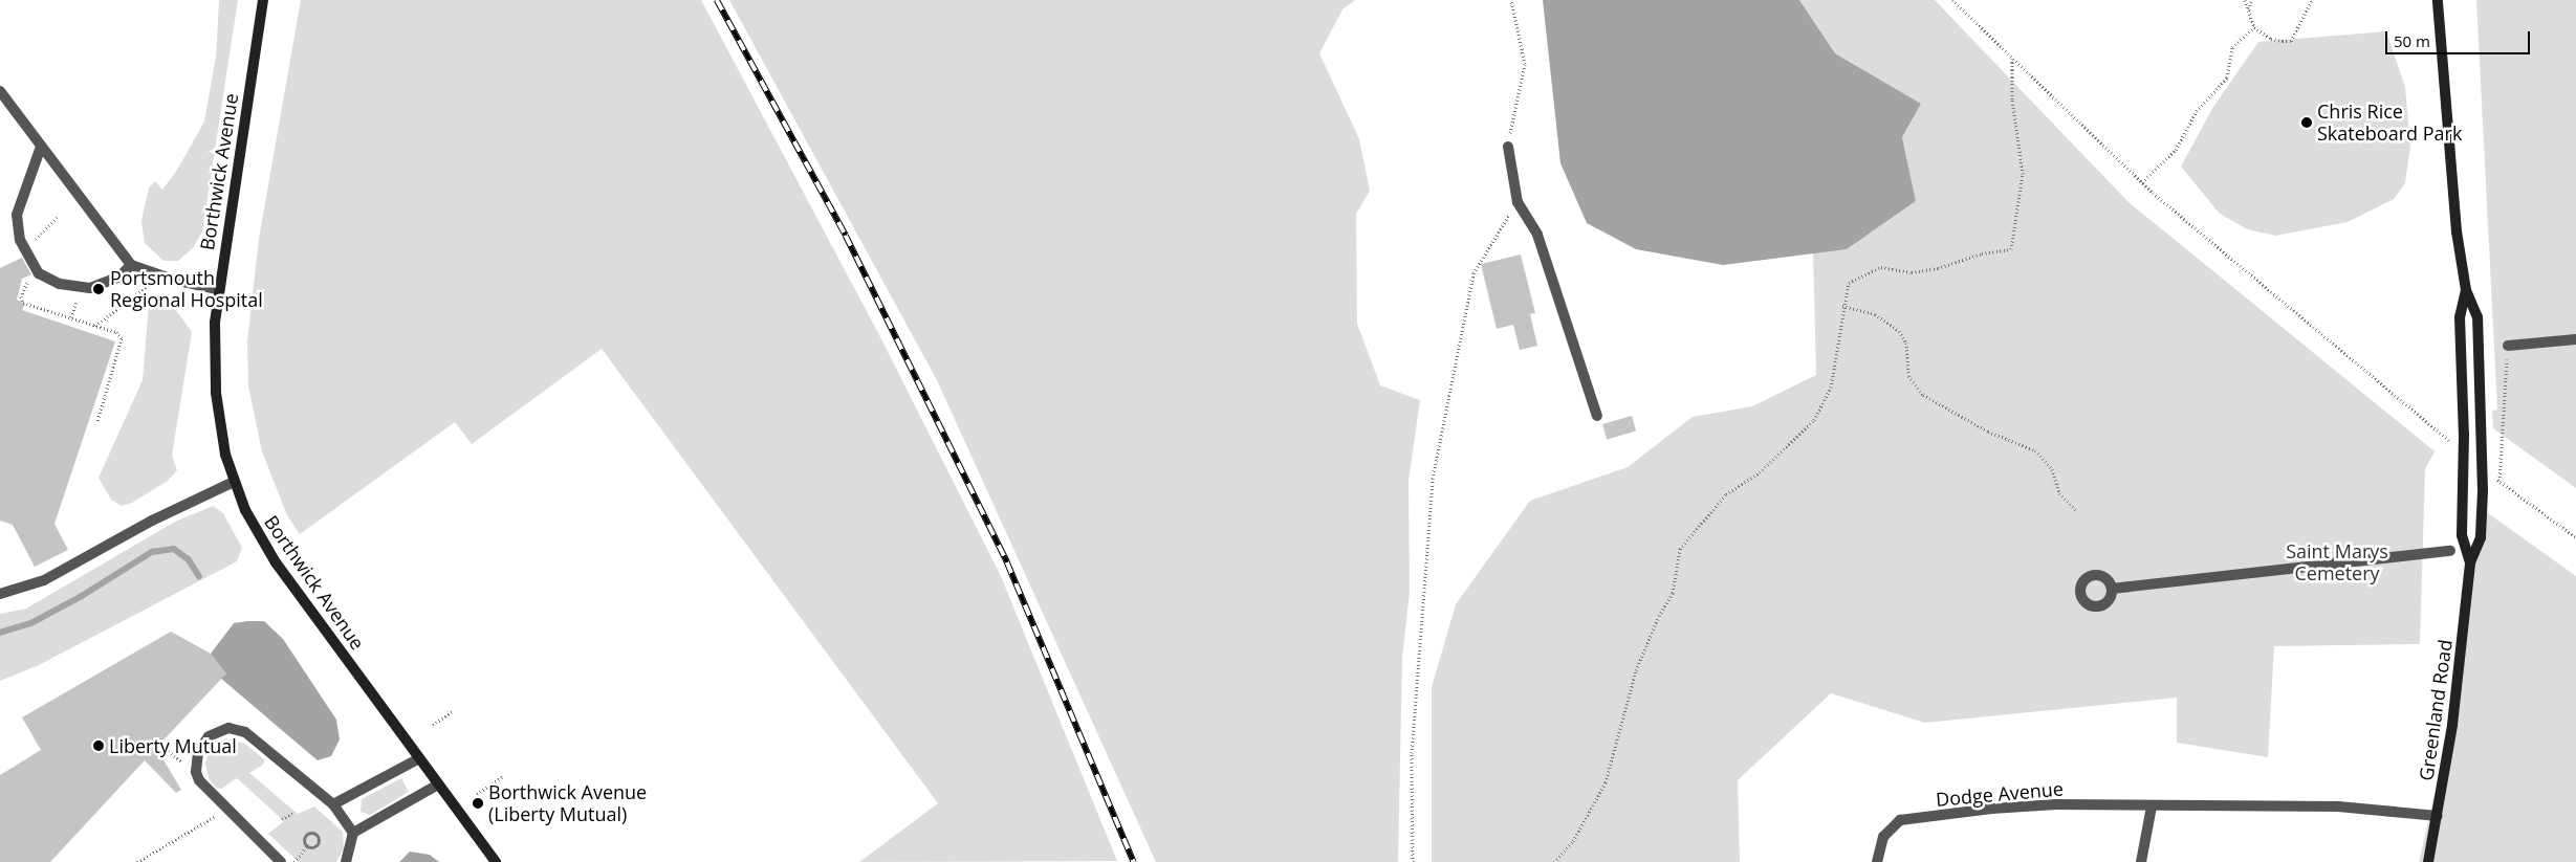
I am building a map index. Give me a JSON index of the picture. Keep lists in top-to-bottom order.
{
  "streets": {
    "main road": ["Borthwick Avenue", "Greenland Road"],
    "street": ["Dodge Avenue"]
  },
  "crossings": [
    ["Greenland Road", "Dodge Avenue"]
  ],
  "parks": ["Saint Marys Cemetery"],
  "places": [
    "Chris Rice Skateboard Park",
    "Portsmouth Regional Hospital",
    "Liberty Mutual",
    "Borthwick Avenue (Liberty Mutual)"
  ],
  "scale_bar": "50 m"
}
